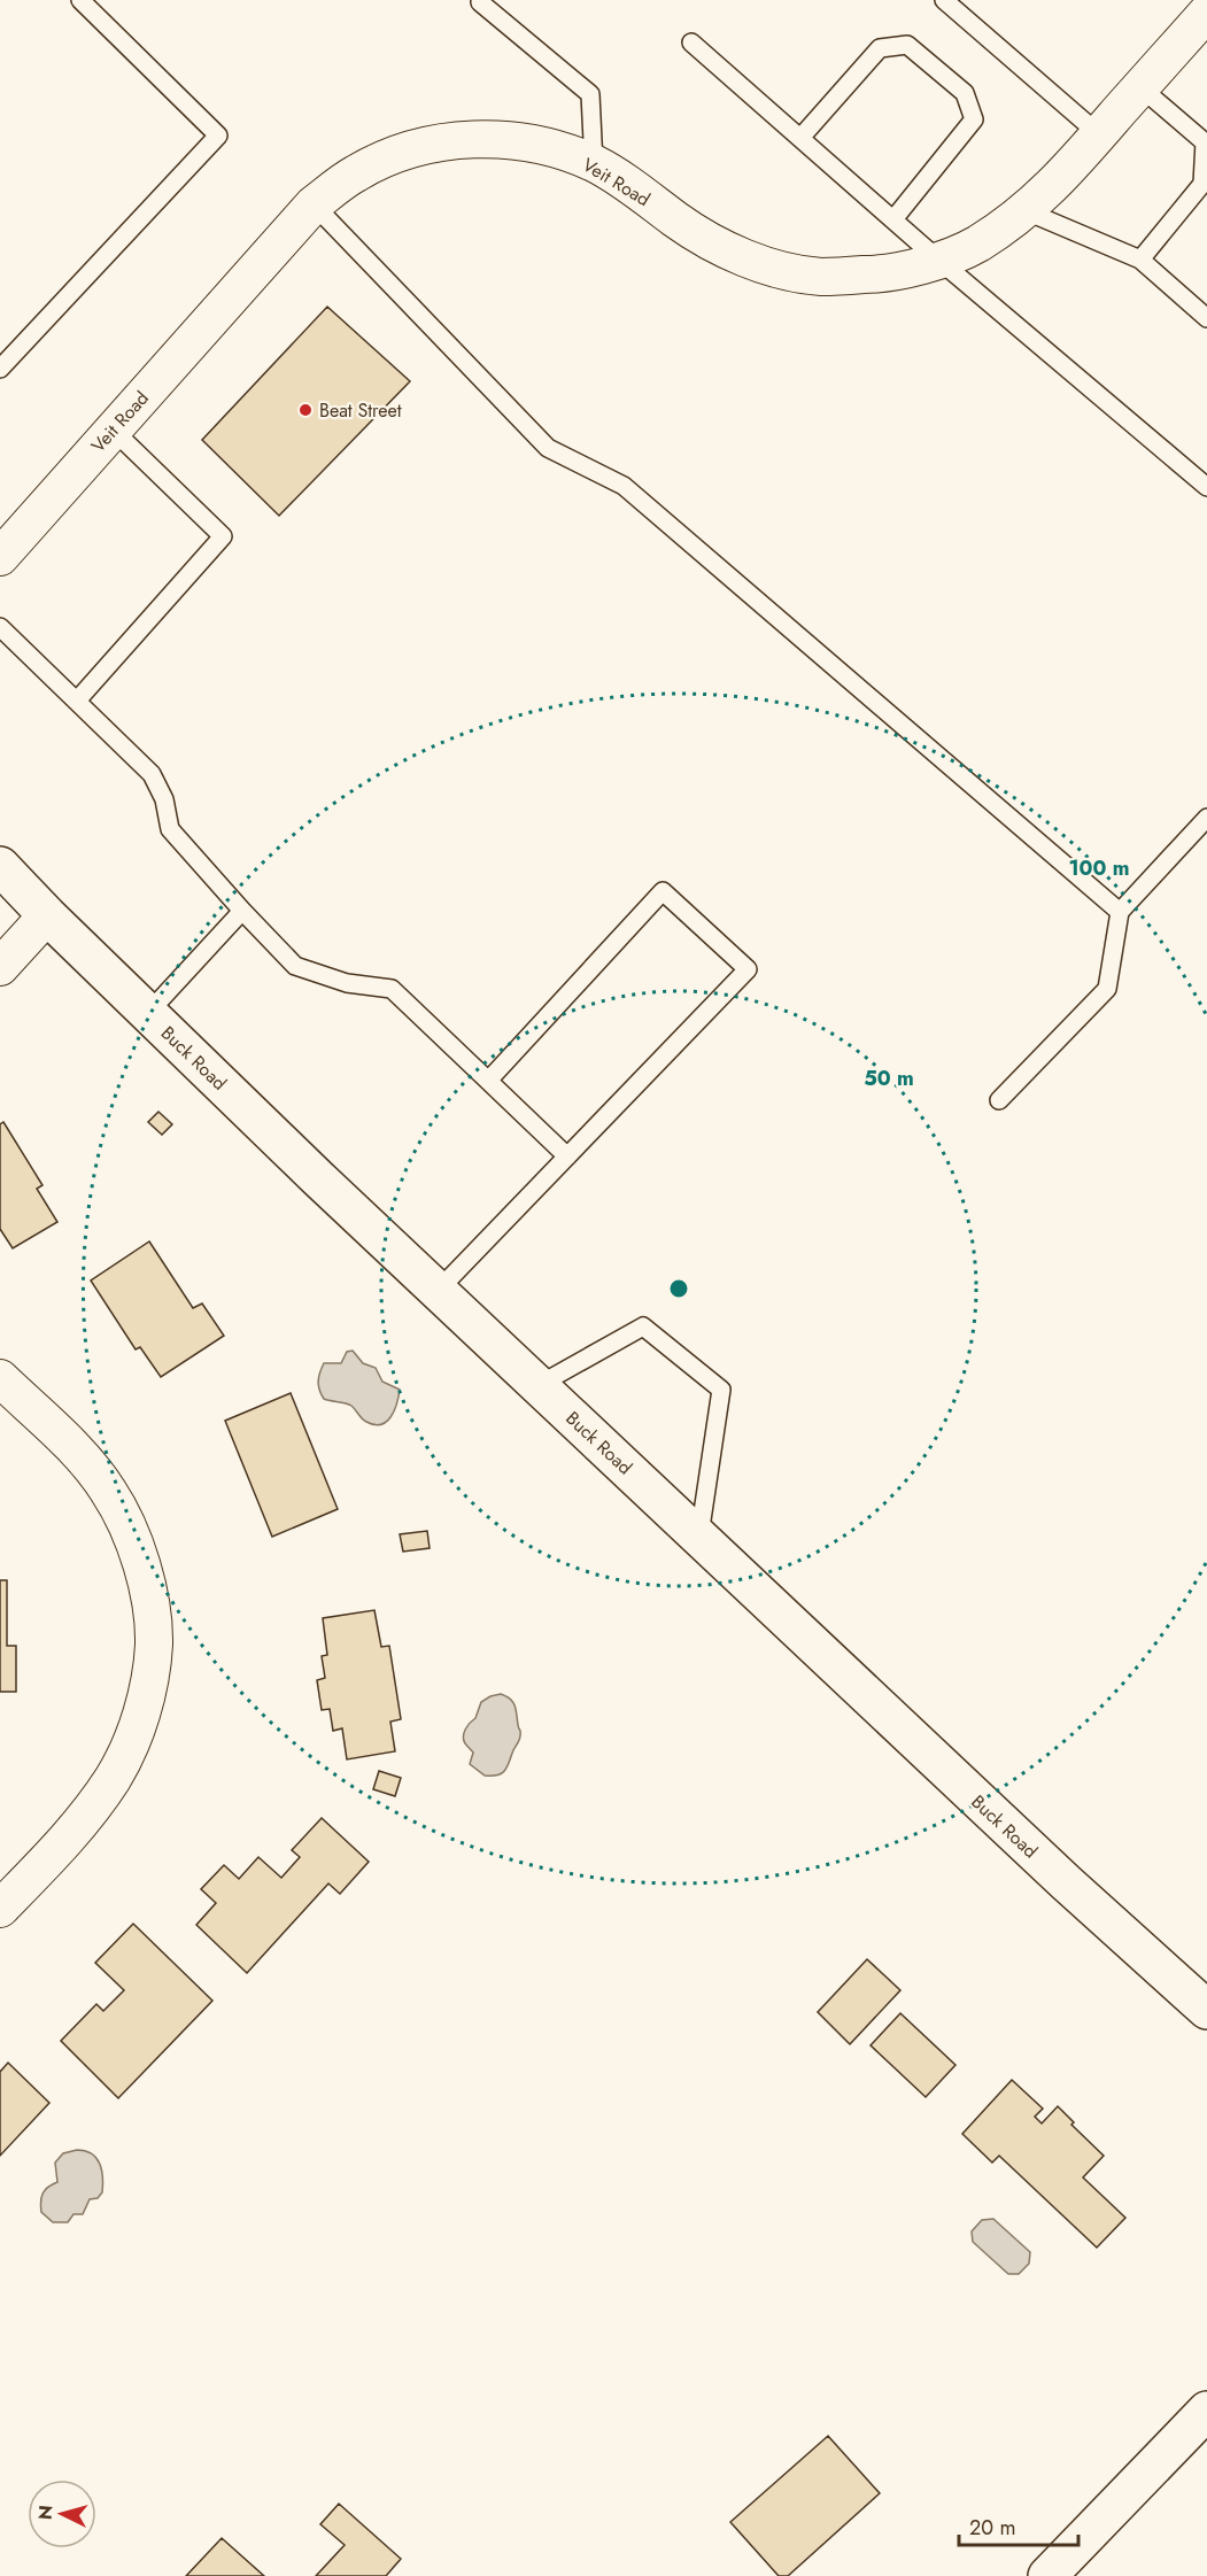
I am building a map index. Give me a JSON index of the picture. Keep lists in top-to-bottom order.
{
  "streets": {
    "street": ["Veit Road", "Buck Road"]
  },
  "places": ["Beat Street"],
  "scale_bar": "20 m",
  "north": "left",
  "rings": ["100 m", "50 m"]
}
